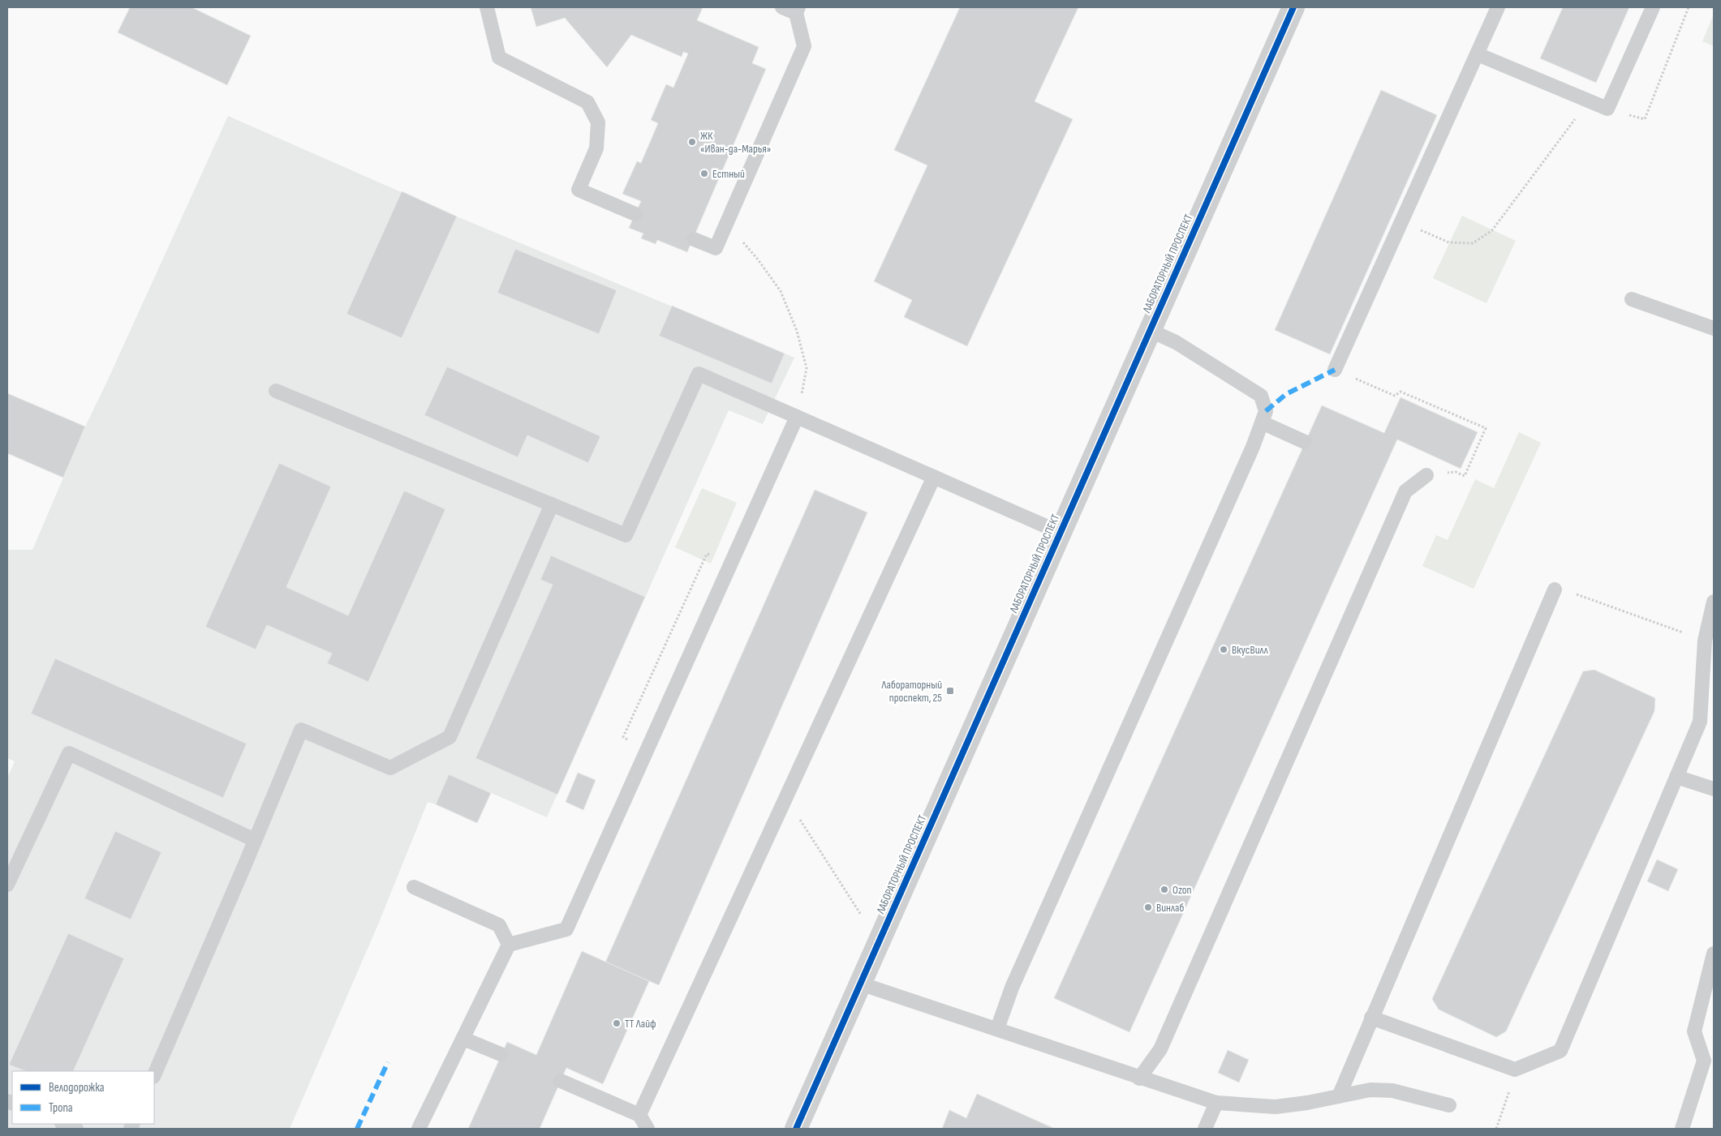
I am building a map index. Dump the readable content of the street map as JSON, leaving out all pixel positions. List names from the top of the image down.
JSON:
{
  "streets": {
    "street": ["ЛАБОРАТОРНЫЙ ПРОСПЕКТ"]
  },
  "places": {
    "other": [
      "ЖК «Иван-да-Марья»",
      "Естный",
      "ВкусВилл",
      "Ozon",
      "Винлаб",
      "ТТ Лайф"
    ],
    "transit": ["Лабораторный проспект, 25"]
  },
  "legend": ["Велодорожка", "Тропа"]
}
